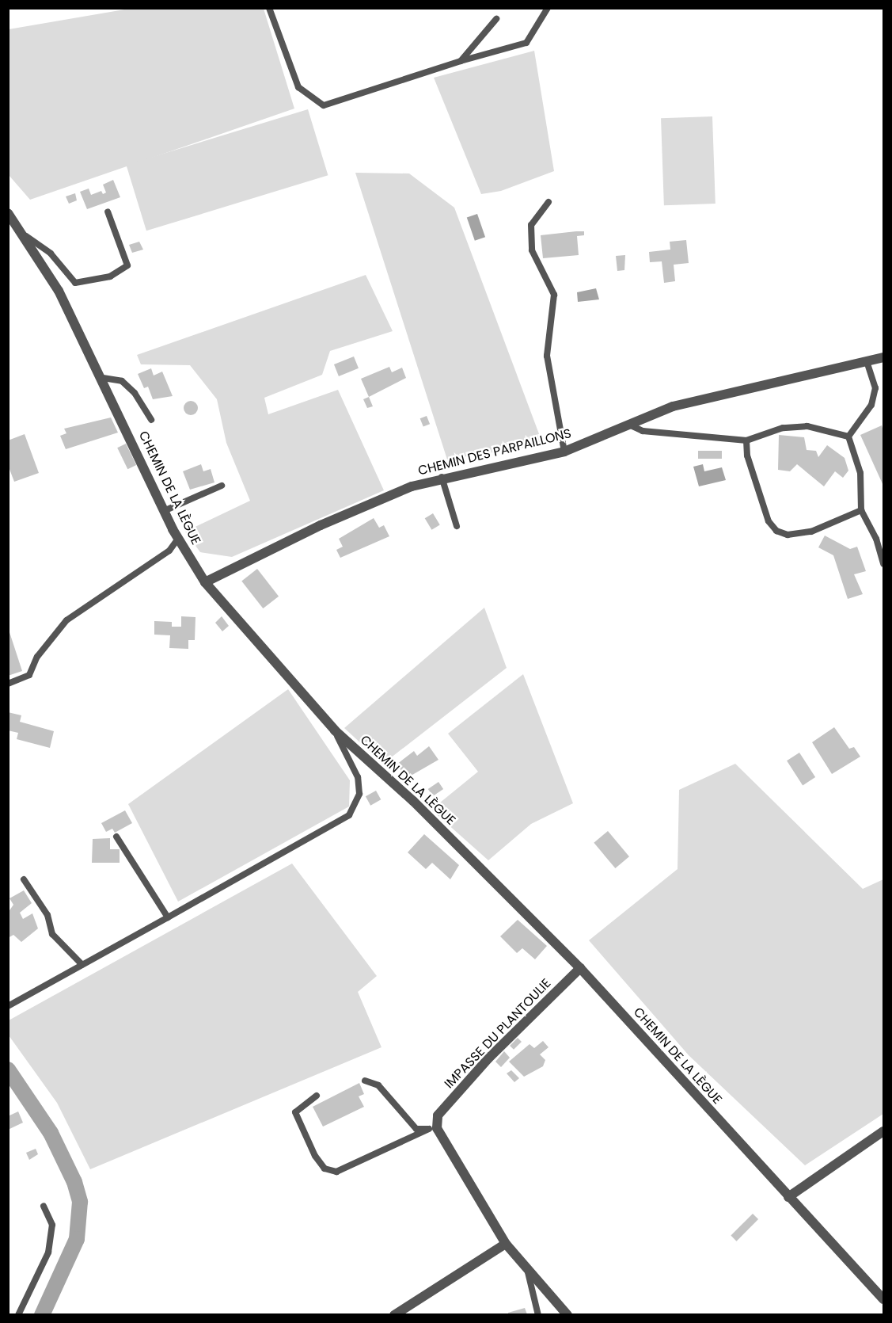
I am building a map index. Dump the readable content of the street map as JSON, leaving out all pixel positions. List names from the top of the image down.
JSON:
{
  "streets": {
    "street": ["CHEMIN DES PARPAILLONS", "CHEMIN DE LA LÈGUE", "IMPASSE DU PLANTOULIE"]
  },
  "crossings": [
    ["CHEMIN DES PARPAILLONS", "CHEMIN DE LA LÈGUE"],
    ["CHEMIN DE LA LÈGUE", "IMPASSE DU PLANTOULIE"]
  ]
}
